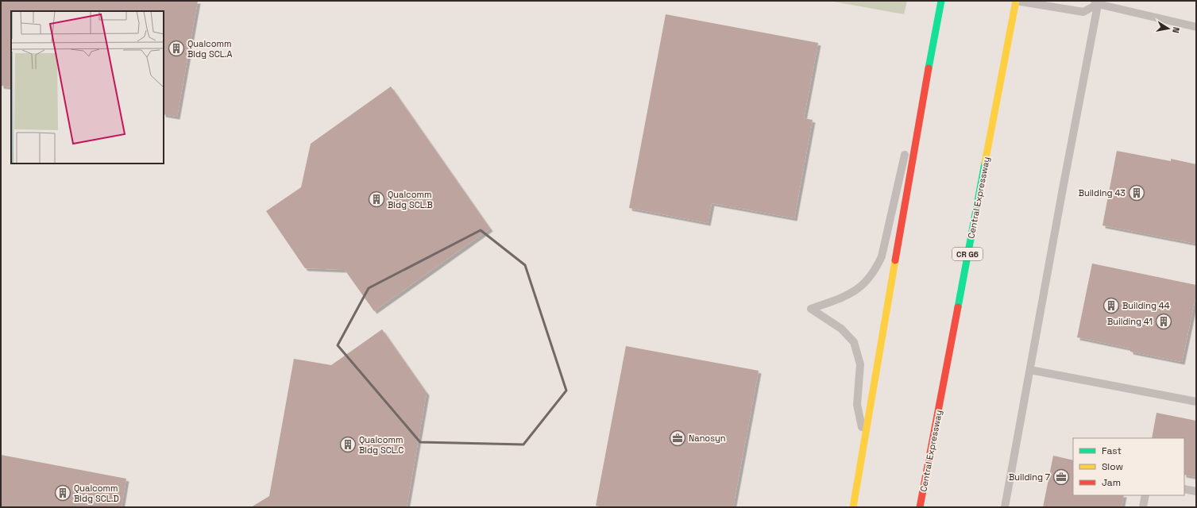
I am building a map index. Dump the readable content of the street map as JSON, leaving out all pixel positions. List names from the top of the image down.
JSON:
{
  "streets": {
    "highway": ["Central Expressway", "CR G6"]
  },
  "places": {
    "building": [
      "Qualcomm Bldg SCL.A",
      "Building 43",
      "Qualcomm Bldg SCL.B",
      "Building 44",
      "Building 41",
      "Qualcomm Bldg SCL.C",
      "Qualcomm Bldg SCL.D"
    ],
    "office": ["Nanosyn", "Building 7"]
  },
  "legend": ["Fast", "Slow", "Jam"],
  "north": "right"
}
